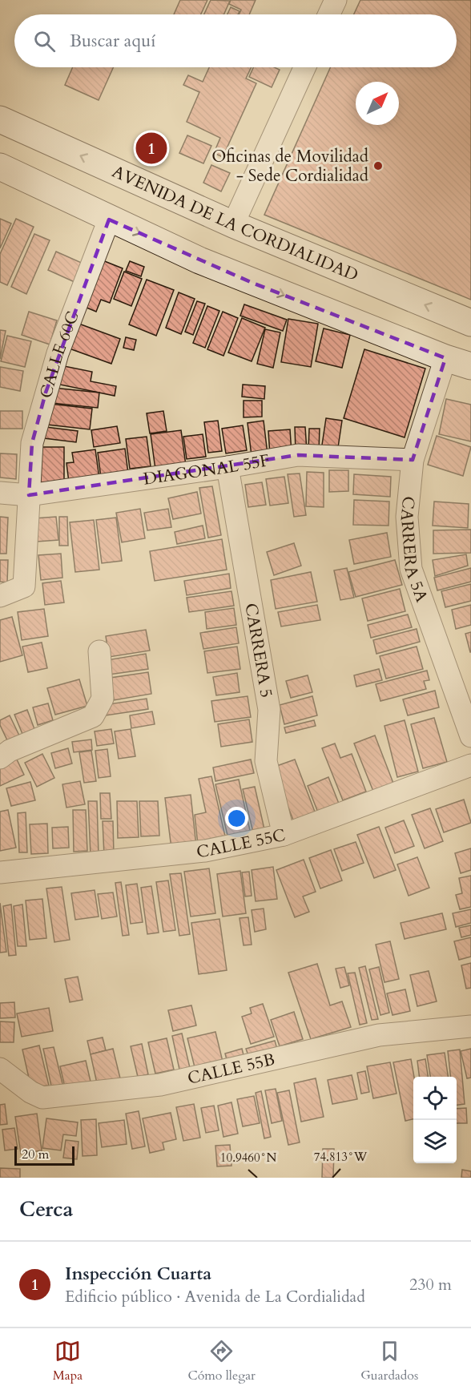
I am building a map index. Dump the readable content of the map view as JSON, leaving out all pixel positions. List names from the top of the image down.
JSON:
{
  "streets": {
    "main road": ["AVENIDA DE LA CORDIALIDAD"],
    "street": [
      "CALLE 60C",
      "DIAGONAL 55F",
      "CARRERA 5A",
      "CARRERA 5",
      "CALLE 55C",
      "CALLE 55B"
    ]
  },
  "crossings": [
    ["CALLE 60C", "DIAGONAL 55F"],
    ["DIAGONAL 55F", "CARRERA 5A"],
    ["DIAGONAL 55F", "CARRERA 5"],
    ["CARRERA 5", "CALLE 55C"]
  ],
  "places": ["Oficinas de Movilidad - Sede Cordialidad"],
  "scale_bar": "20 m",
  "north": "top right",
  "page": {
    "search": "Buscar aquí",
    "pins": "1",
    "scale": "20 m",
    "heading": "Cerca",
    "list": [
      {
        "mark": "1",
        "name": "Inspección Cuarta",
        "note": "Edificio público · Avenida de La Cordialidad",
        "value": "230 m"
      }
    ],
    "nav": ["Mapa", "Cómo llegar", "Guardados"]
  },
  "coordinates": ["74.813°W", "10.9460°N"]
}
